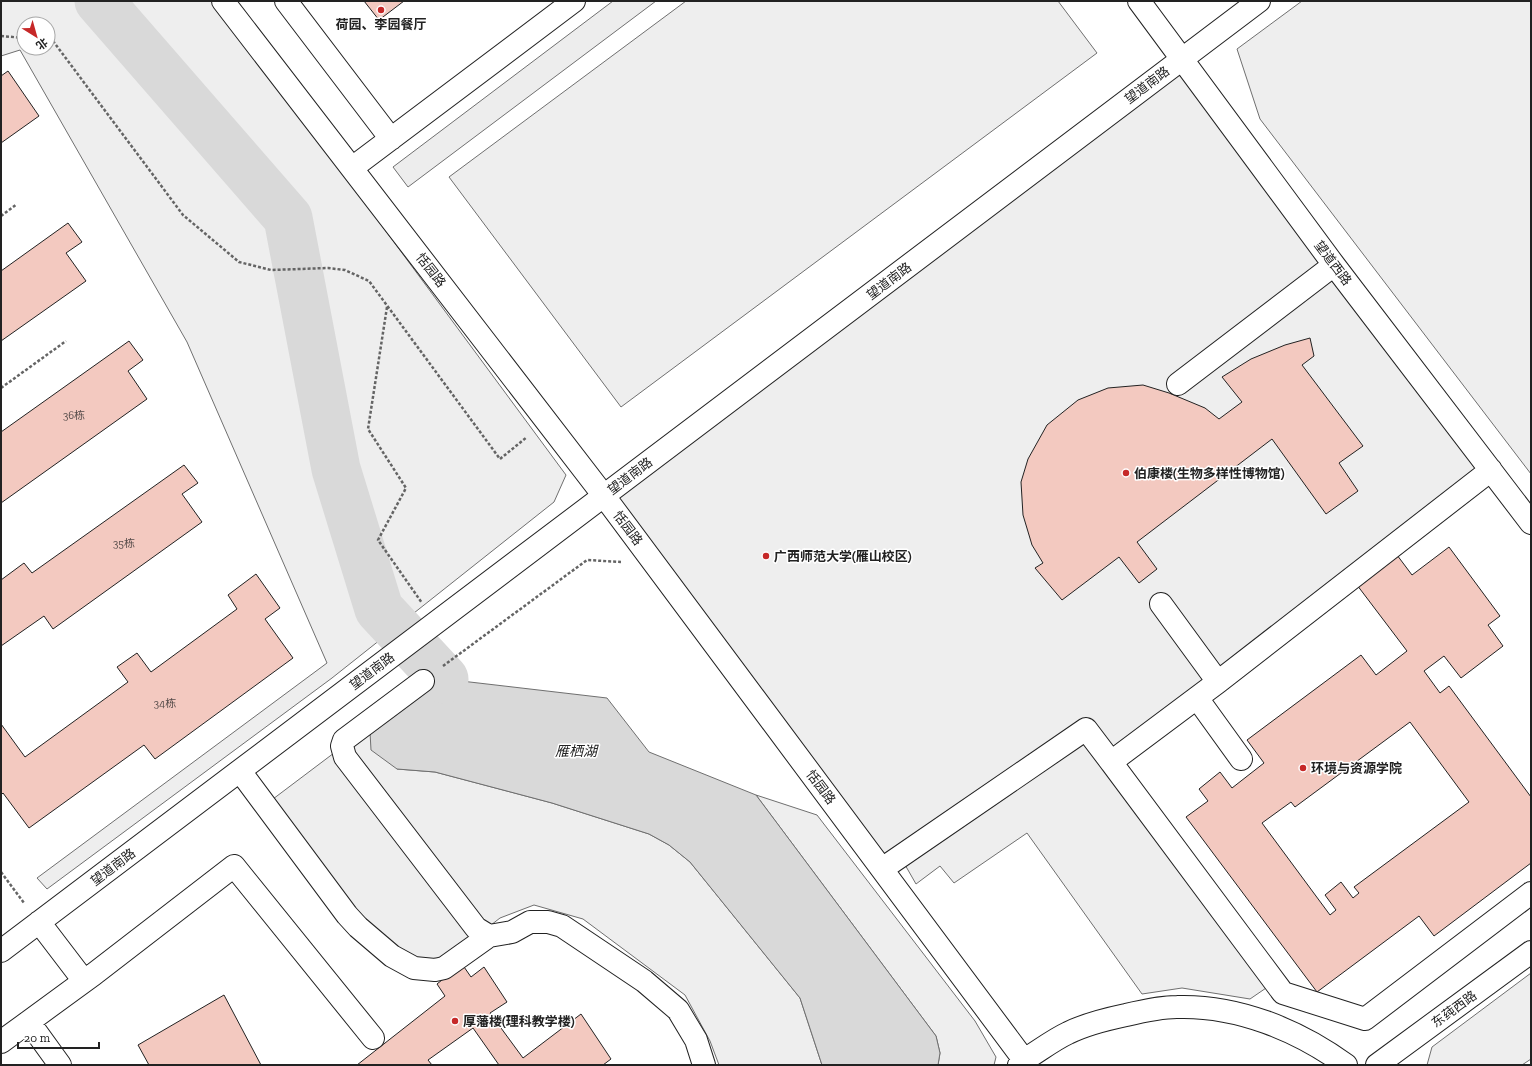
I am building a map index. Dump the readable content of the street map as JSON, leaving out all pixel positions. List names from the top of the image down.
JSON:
{
  "streets": {
    "street": [
      "望道南路",
      "望道西路",
      "恬园路",
      "东莼西路"
    ]
  },
  "crossings": [
    ["望道南路", "望道西路"],
    ["望道南路", "恬园路"]
  ],
  "water": ["雁栖湖"],
  "places": [
    "荷园、李园餐厅",
    "伯康楼(生物多样性博物馆)",
    "广西师范大学(雁山校区)",
    "环境与资源学院",
    "厚藩楼(理科教学楼)"
  ],
  "house_numbers": ["36栋", "35栋", "34栋"],
  "scale_bar": "20 m",
  "north": "bottom right"
}
